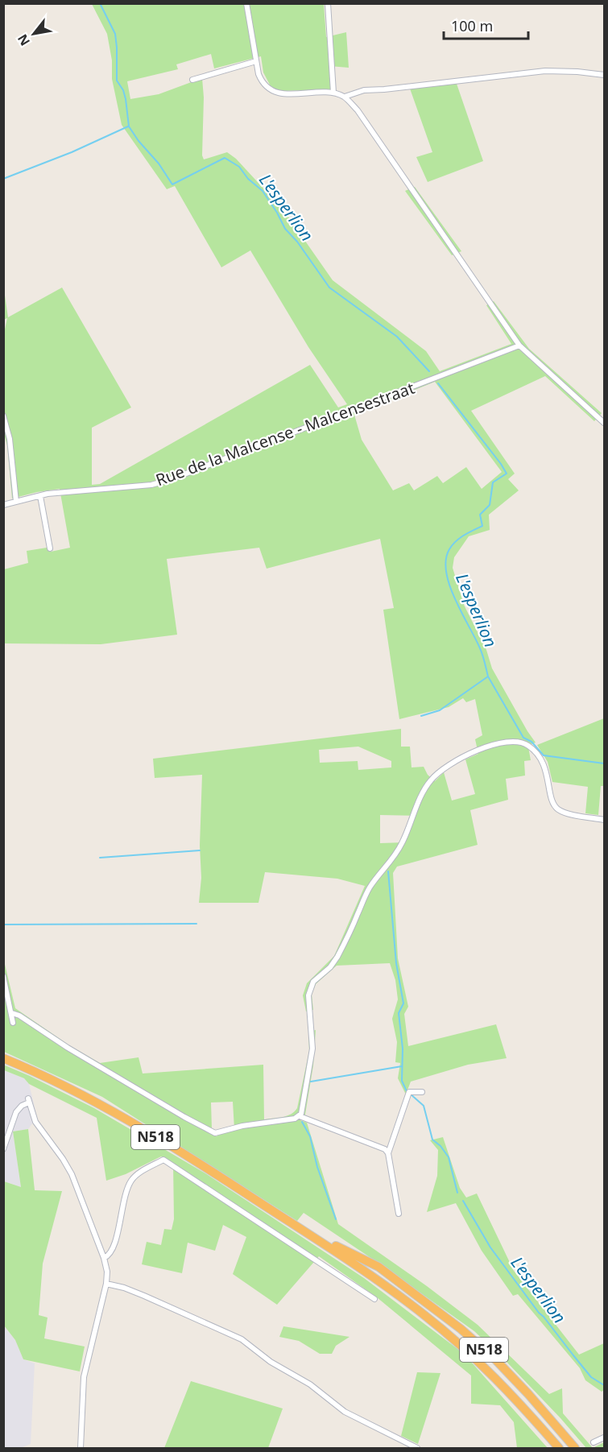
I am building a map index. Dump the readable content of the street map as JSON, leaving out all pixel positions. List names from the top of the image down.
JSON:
{
  "streets": {
    "highway": ["N518"],
    "street": ["Rue de la Malcense - Malcensestraat"]
  },
  "water": ["L'esperlion"],
  "scale_bar": "100 m",
  "north": "bottom left"
}
